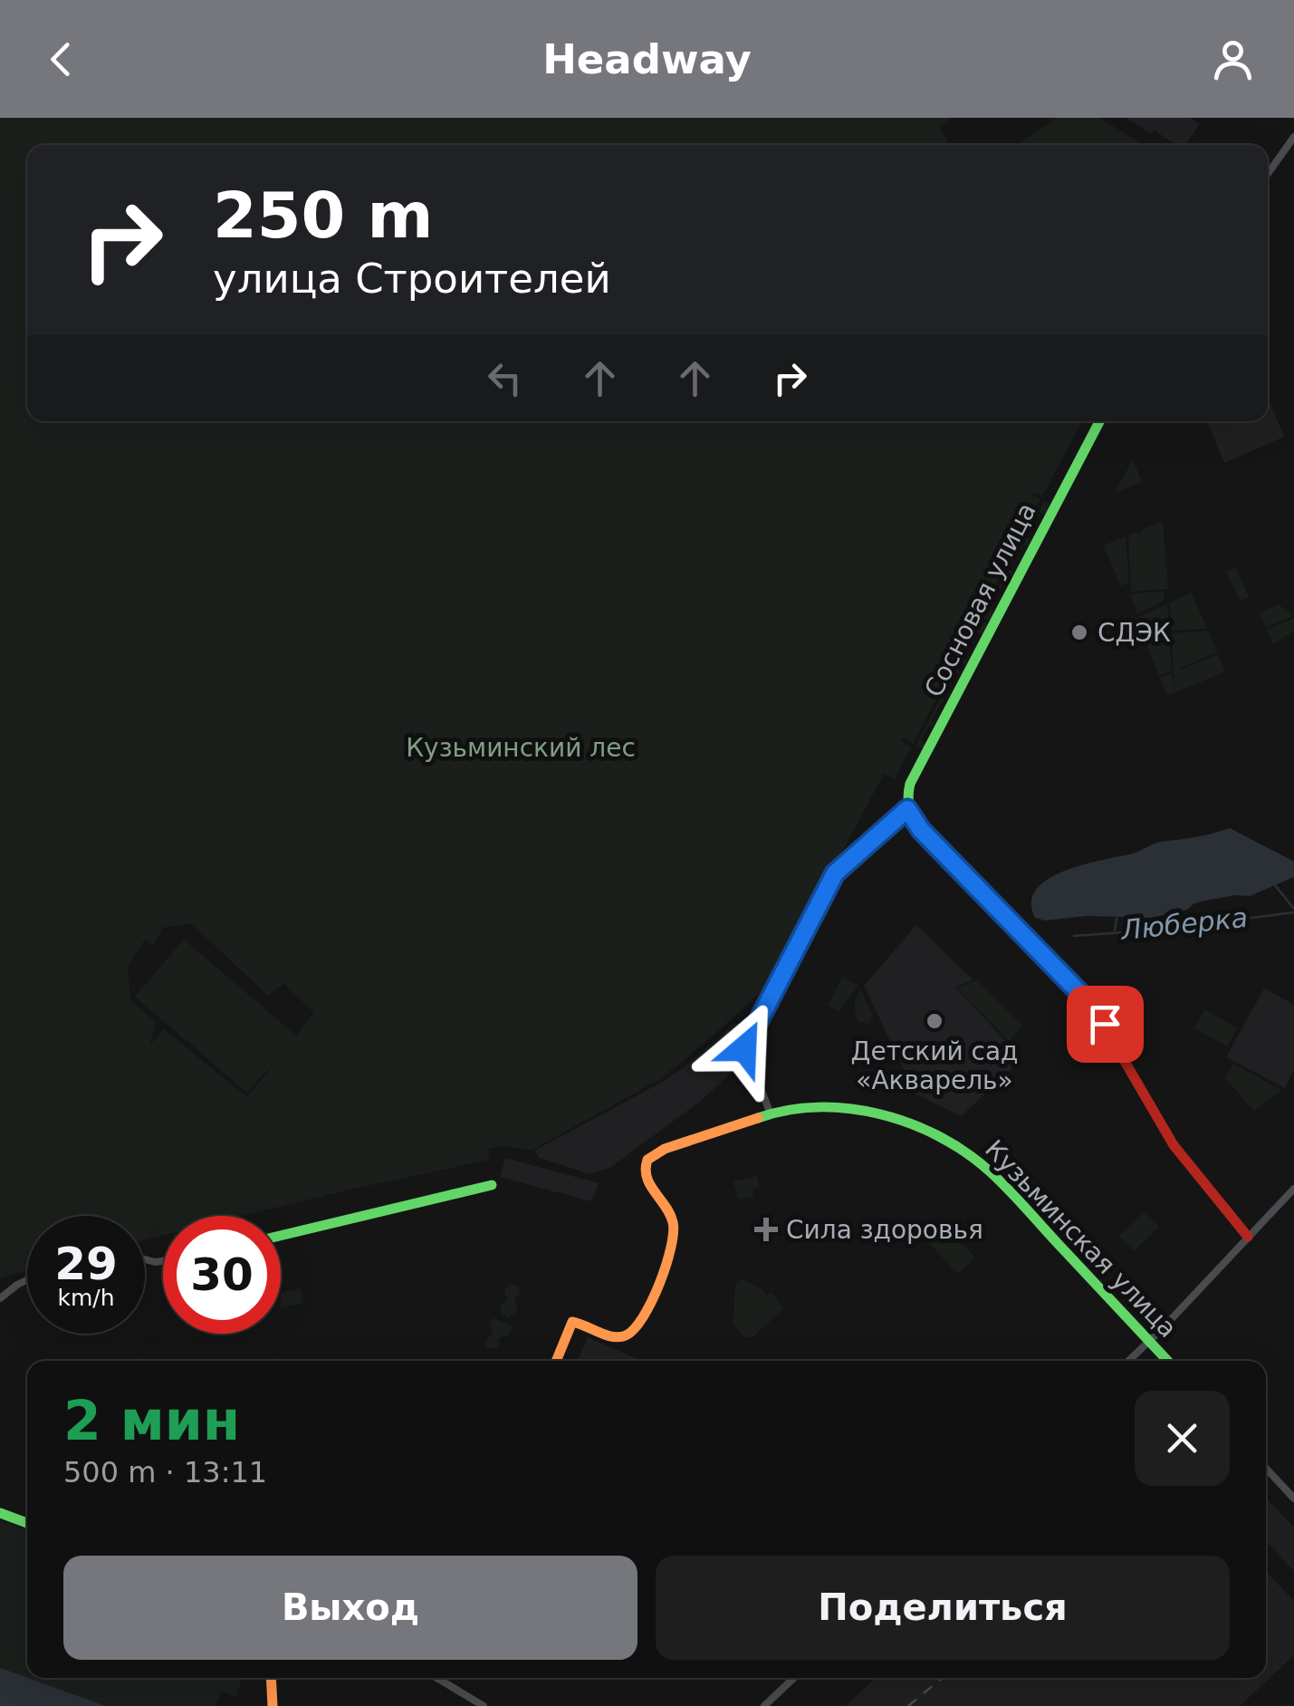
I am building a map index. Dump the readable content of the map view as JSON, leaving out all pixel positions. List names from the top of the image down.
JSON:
{
  "streets": {
    "street": ["Сосновая улица", "Кузьминская улица"]
  },
  "water": ["Люберка"],
  "parks": ["Кузьминский лес"],
  "places": {
    "other": ["СДЭК", "Детский сад «Акварель»"],
    "health": ["Сила здоровья"]
  },
  "page": {
    "header": "Headway",
    "turn": ["250 m", "улица Строителей"],
    "speed": "29 km/h",
    "limit": "30",
    "heading": ["2 мин", "500 m · 13:11"],
    "buttons": ["Выход", "Поделиться"]
  }
}
